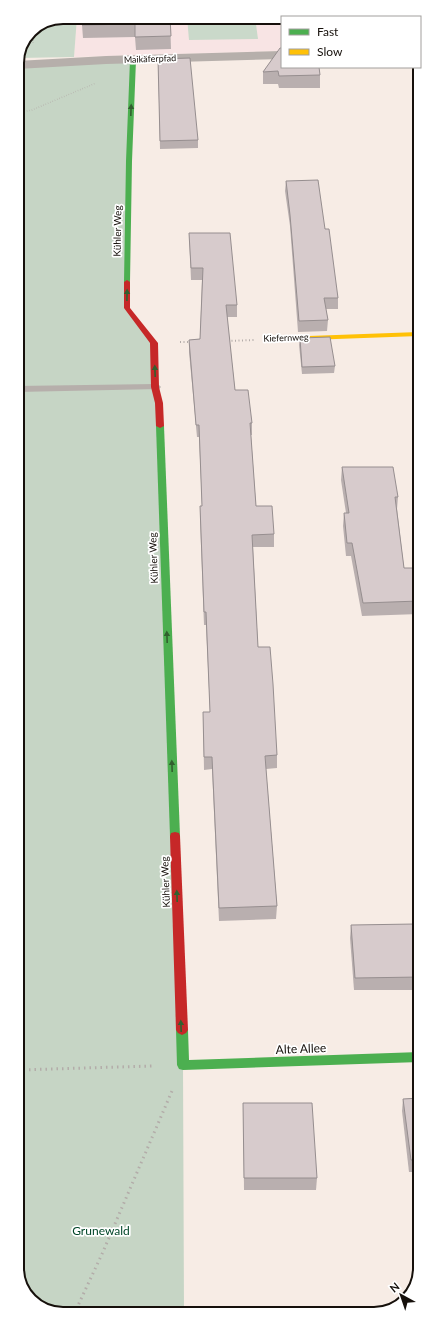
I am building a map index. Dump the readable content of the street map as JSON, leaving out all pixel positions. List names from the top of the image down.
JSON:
{
  "streets": {
    "street": [
      "Maikäferpfad",
      "Kühler Weg",
      "Kiefernweg",
      "Alte Allee"
    ]
  },
  "crossings": [
    ["Maikäferpfad", "Kühler Weg"],
    ["Kühler Weg", "Alte Allee"]
  ],
  "one_way": ["Kühler Weg"],
  "parks": ["Grunewald"],
  "legend": ["Fast", "Slow"],
  "north": "top left"
}
